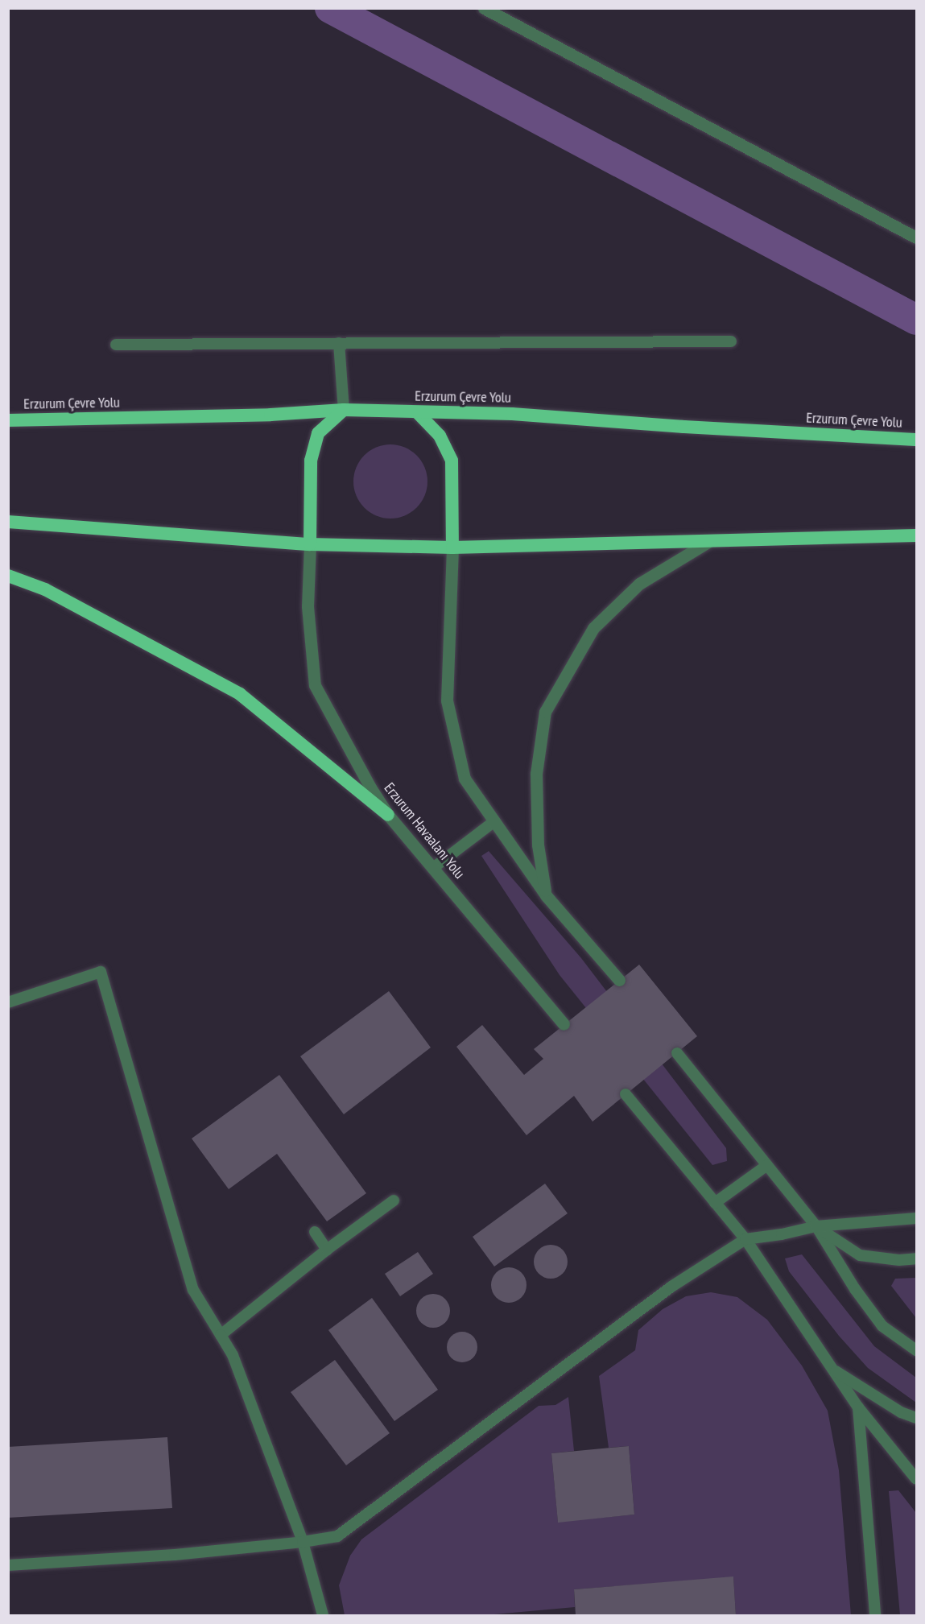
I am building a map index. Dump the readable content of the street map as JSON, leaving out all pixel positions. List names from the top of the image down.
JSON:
{
  "streets": {
    "highway": ["Erzurum Çevre Yolu"],
    "street": ["Erzurum Havaalanı Yolu"]
  },
  "crossings": [
    ["Erzurum Çevre Yolu", "Erzurum Havaalanı Yolu"]
  ]
}
